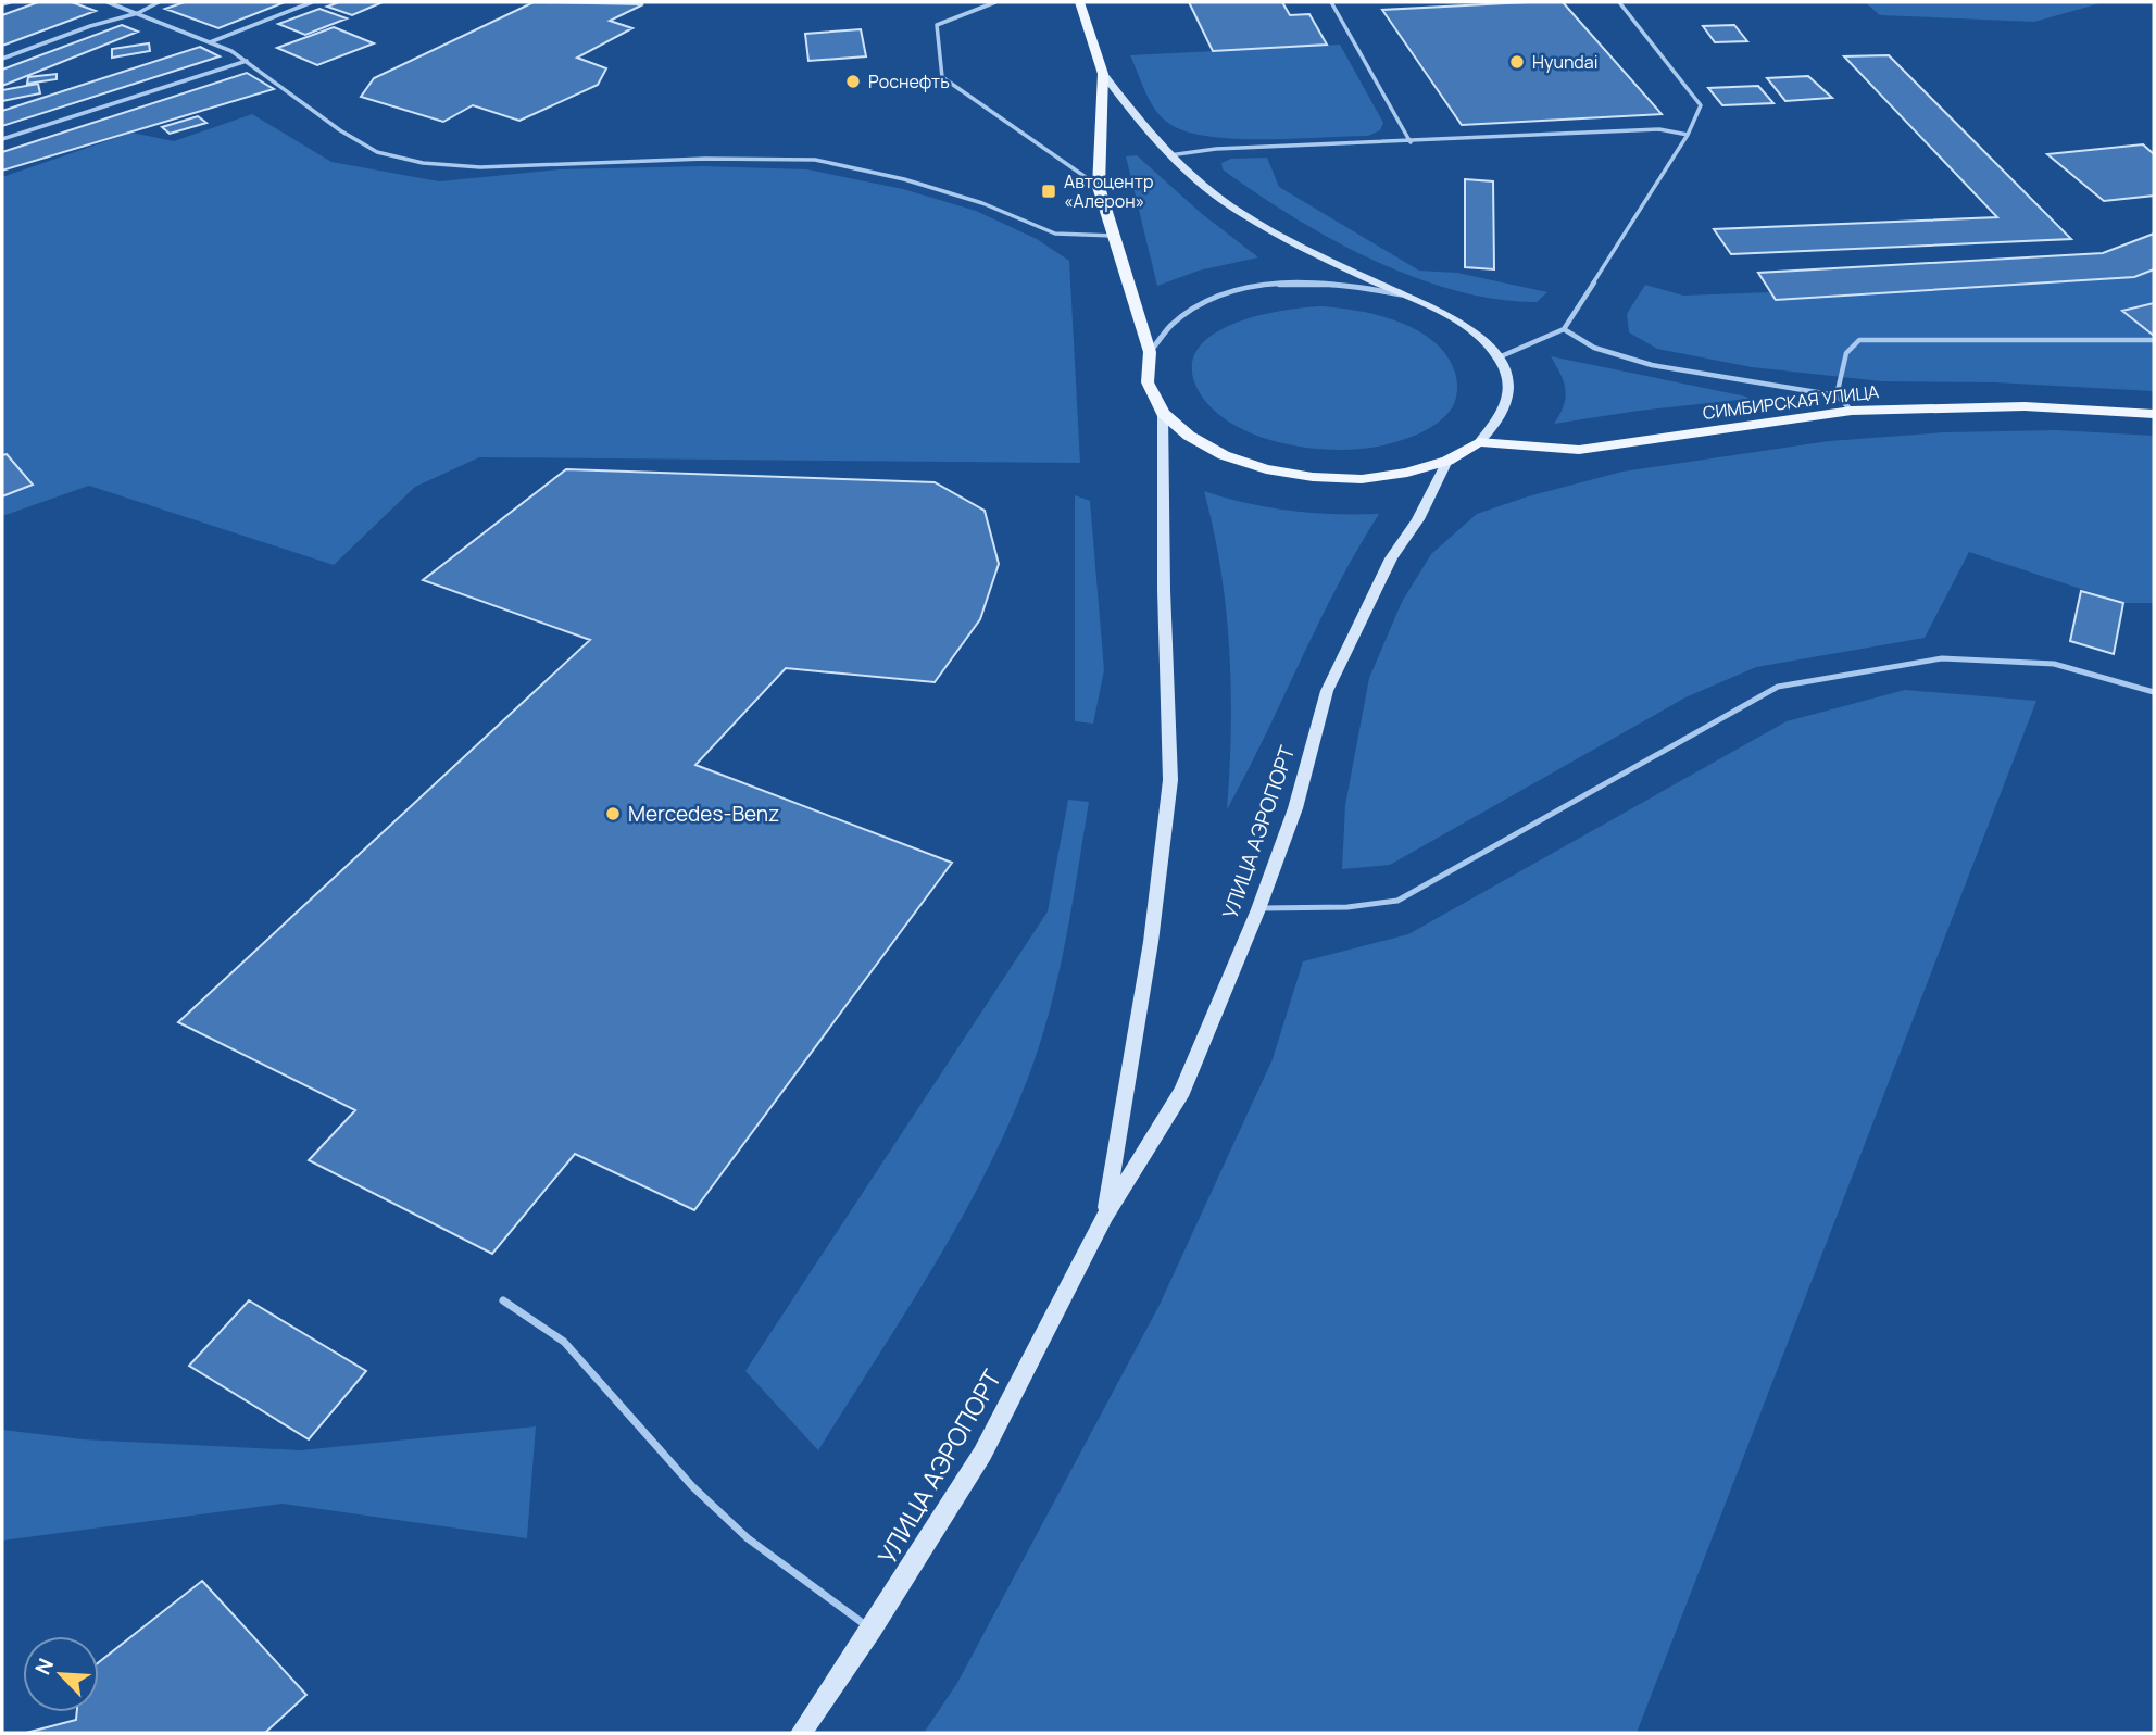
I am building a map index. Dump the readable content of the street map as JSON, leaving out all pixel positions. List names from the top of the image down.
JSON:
{
  "streets": {
    "main road": ["СИМБИРСКАЯ УЛИЦА", "УЛИЦА АЭРОПОРТ"]
  },
  "crossings": [
    ["СИМБИРСКАЯ УЛИЦА", "УЛИЦА АЭРОПОРТ"]
  ],
  "places": {
    "other": ["Hyundai", "Роснефть", "Mercedes-Benz"],
    "transit": ["Автоцентр «Алерон»"]
  },
  "north": "top left"
}
